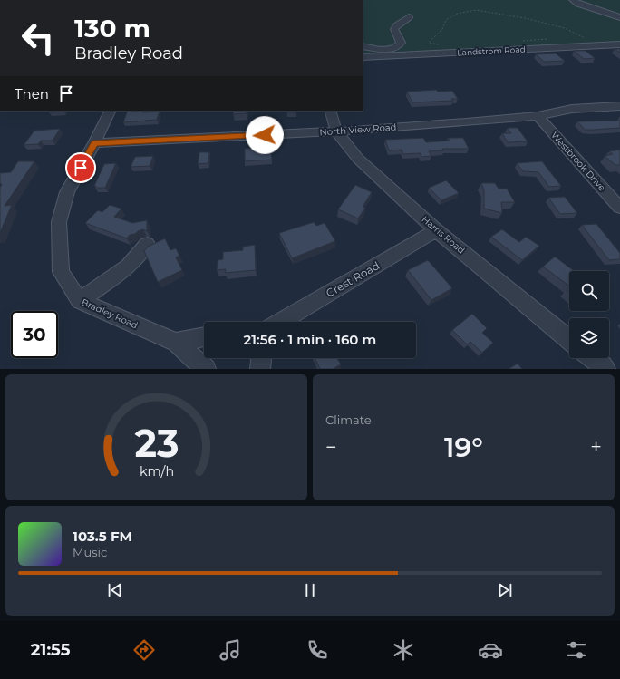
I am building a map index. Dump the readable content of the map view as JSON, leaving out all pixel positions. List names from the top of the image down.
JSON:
{
  "streets": {
    "street": [
      "Landstrom Road",
      "North View Road",
      "Westbrook Drive",
      "Harris Road",
      "Crest Road",
      "Bradley Road"
    ]
  },
  "crossings": [
    ["North View Road", "Westbrook Drive"],
    ["North View Road", "Harris Road"],
    ["North View Road", "Bradley Road"],
    ["Harris Road", "Crest Road"]
  ],
  "page": {
    "turn": ["130 m", "Bradley Road"],
    "then": "Then",
    "limit": "30",
    "trip": "21:56 · 1 min · 160 m",
    "tile": "Climate",
    "heat": ["−", "19°", "+"],
    "song": ["103.5 FM", "Music"],
    "tabs": "21:55",
    "gauge": ["23", "km/h"]
  }
}
